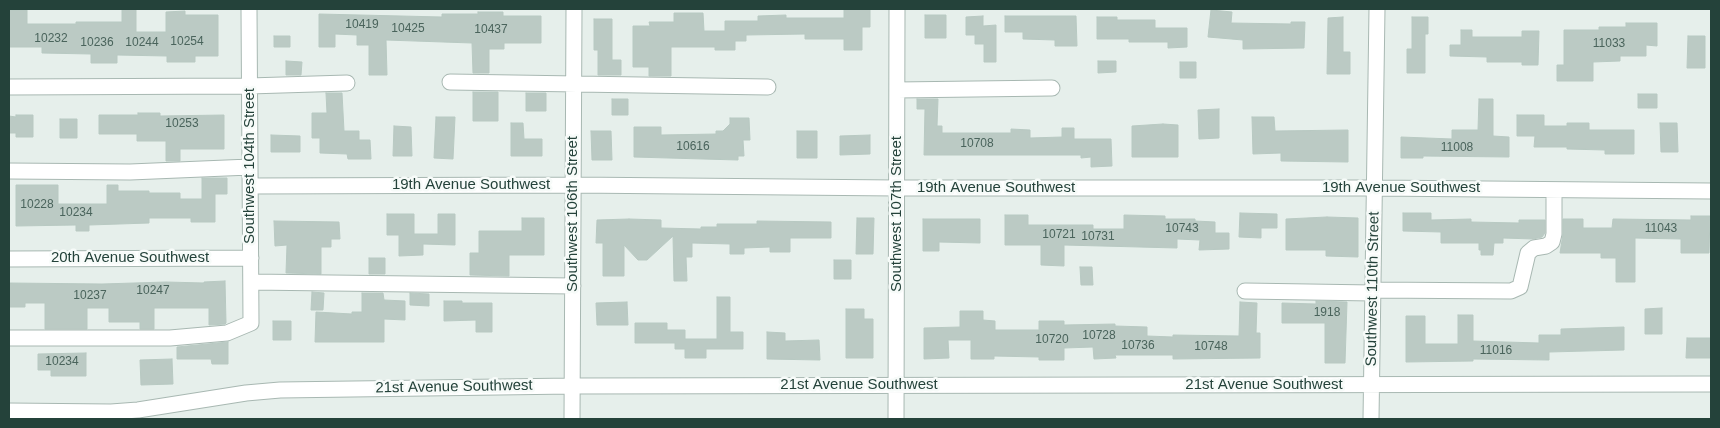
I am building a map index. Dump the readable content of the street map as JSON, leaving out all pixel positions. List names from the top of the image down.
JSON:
{
  "streets": {
    "street": [
      "Southwest 104th Street",
      "19th Avenue Southwest",
      "Southwest 106th Street",
      "Southwest 107th Street",
      "20th Avenue Southwest",
      "Southwest 110th Street",
      "21st Avenue Southwest"
    ]
  },
  "crossings": [
    ["Southwest 104th Street", "19th Avenue Southwest"],
    ["Southwest 104th Street", "20th Avenue Southwest"],
    ["19th Avenue Southwest", "Southwest 106th Street"],
    ["19th Avenue Southwest", "Southwest 107th Street"],
    ["19th Avenue Southwest", "Southwest 110th Street"],
    ["Southwest 106th Street", "21st Avenue Southwest"],
    ["Southwest 107th Street", "21st Avenue Southwest"],
    ["Southwest 110th Street", "21st Avenue Southwest"]
  ],
  "house_numbers": [
    "10419",
    "10425",
    "10437",
    "10232",
    "10254",
    "10236",
    "10244",
    "11033",
    "10253",
    "10708",
    "10616",
    "11008",
    "10228",
    "10234",
    "10743",
    "11043",
    "10721",
    "10731",
    "10247",
    "10237",
    "1918",
    "10728",
    "10720",
    "10736",
    "10748",
    "11016",
    "10234"
  ]
}
